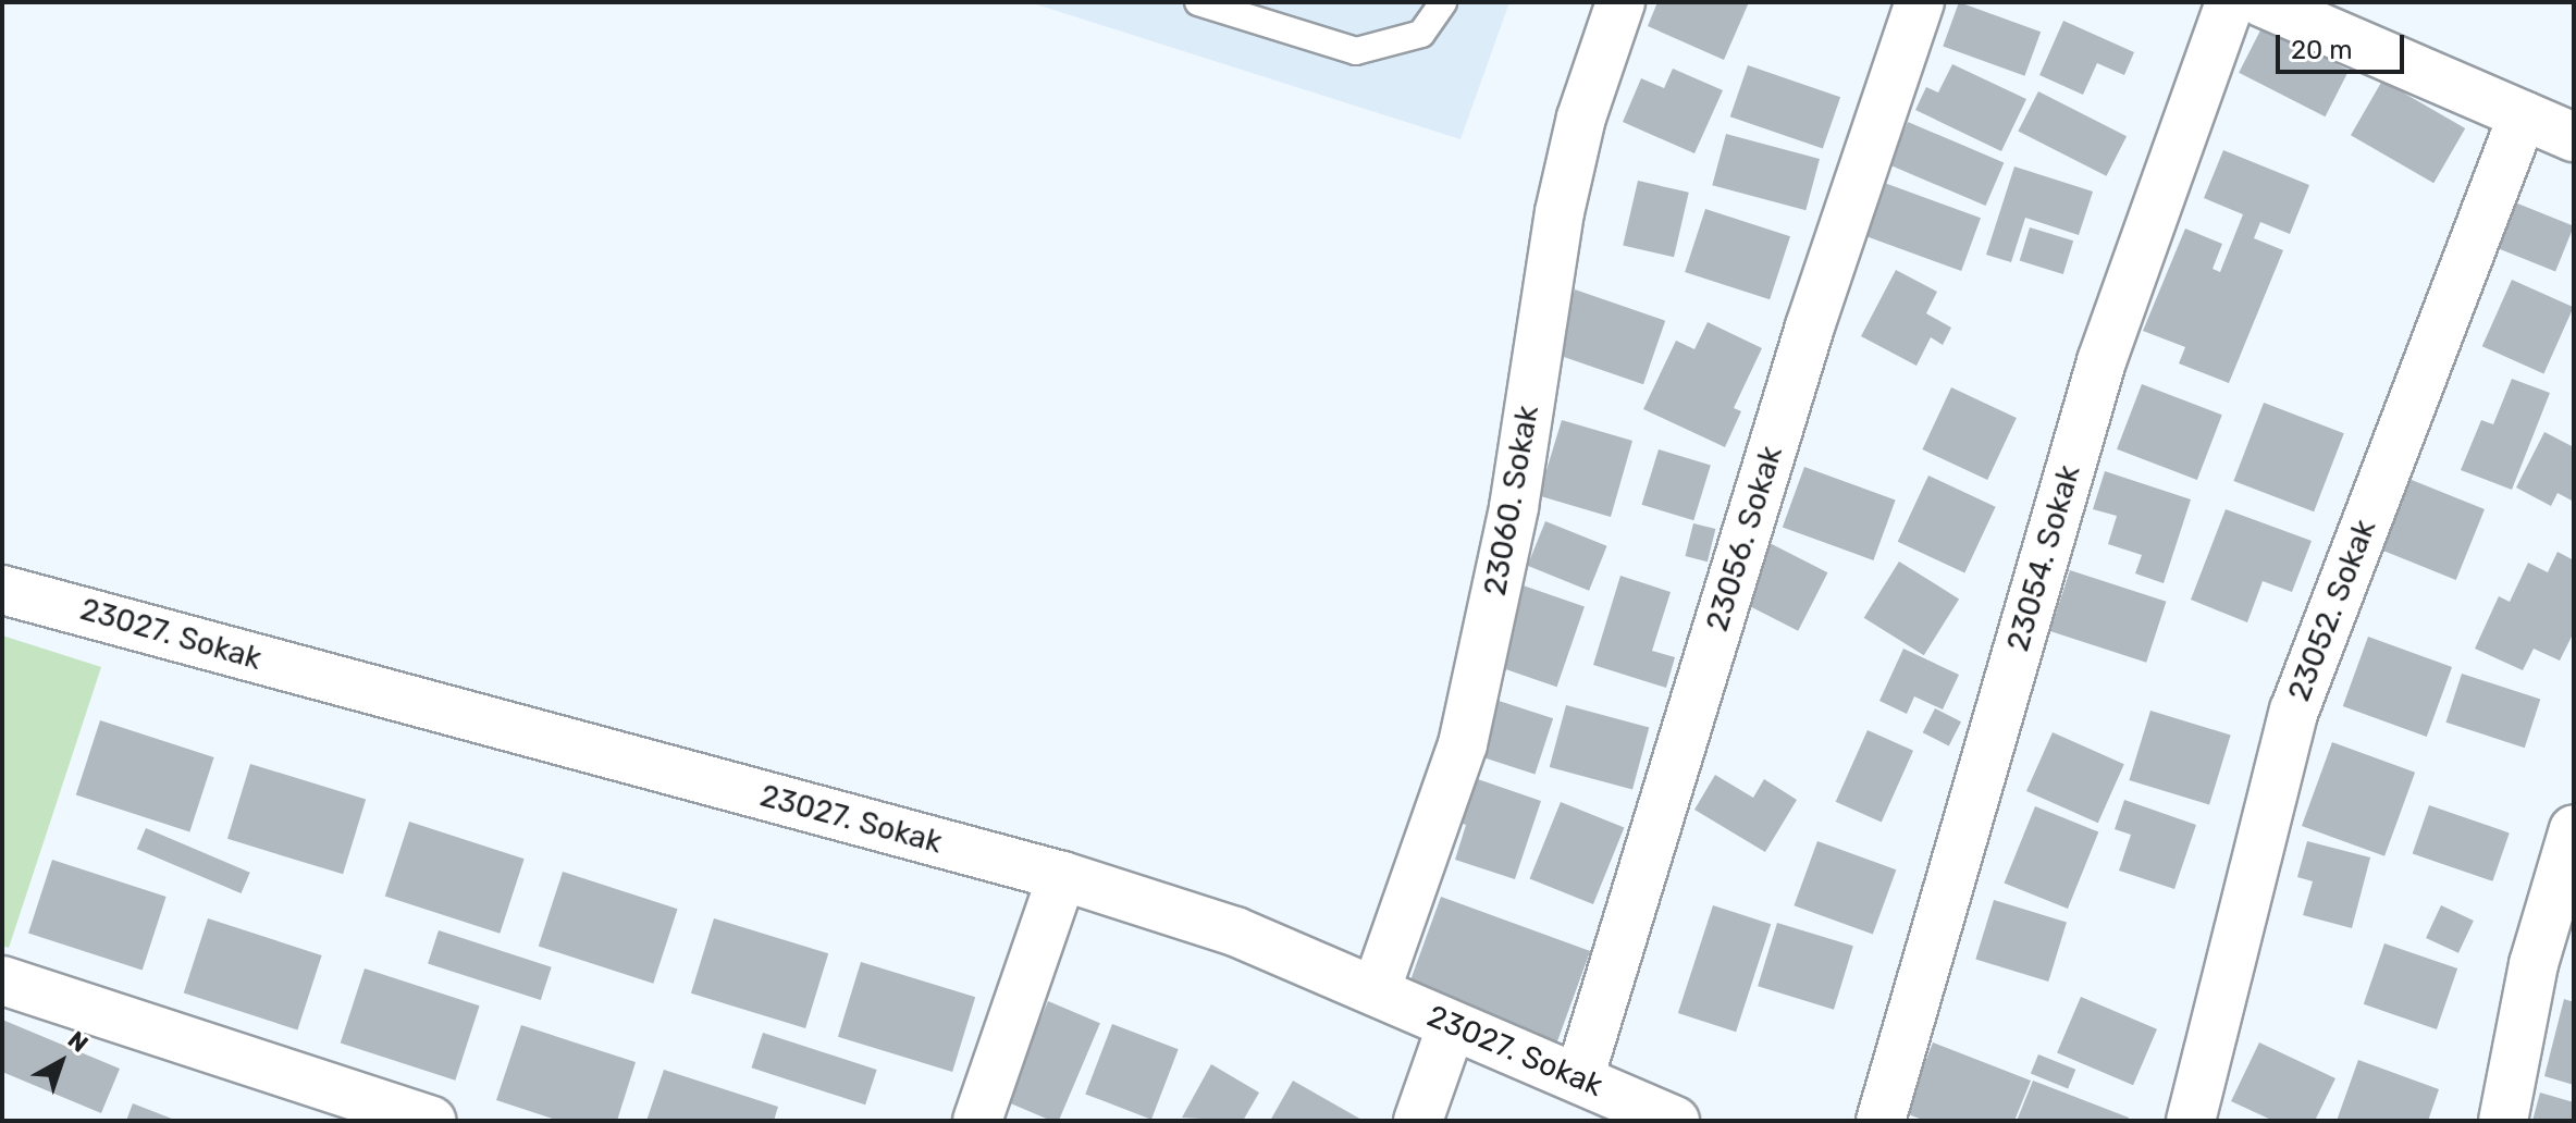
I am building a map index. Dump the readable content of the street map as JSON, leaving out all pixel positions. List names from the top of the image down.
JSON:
{
  "streets": {
    "street": [
      "23060. Sokak",
      "23056. Sokak",
      "23054. Sokak",
      "23052. Sokak",
      "23027. Sokak"
    ]
  },
  "crossings": [
    ["23060. Sokak", "23027. Sokak"],
    ["23056. Sokak", "23027. Sokak"]
  ],
  "scale_bar": "20 m",
  "north": "top right"
}
